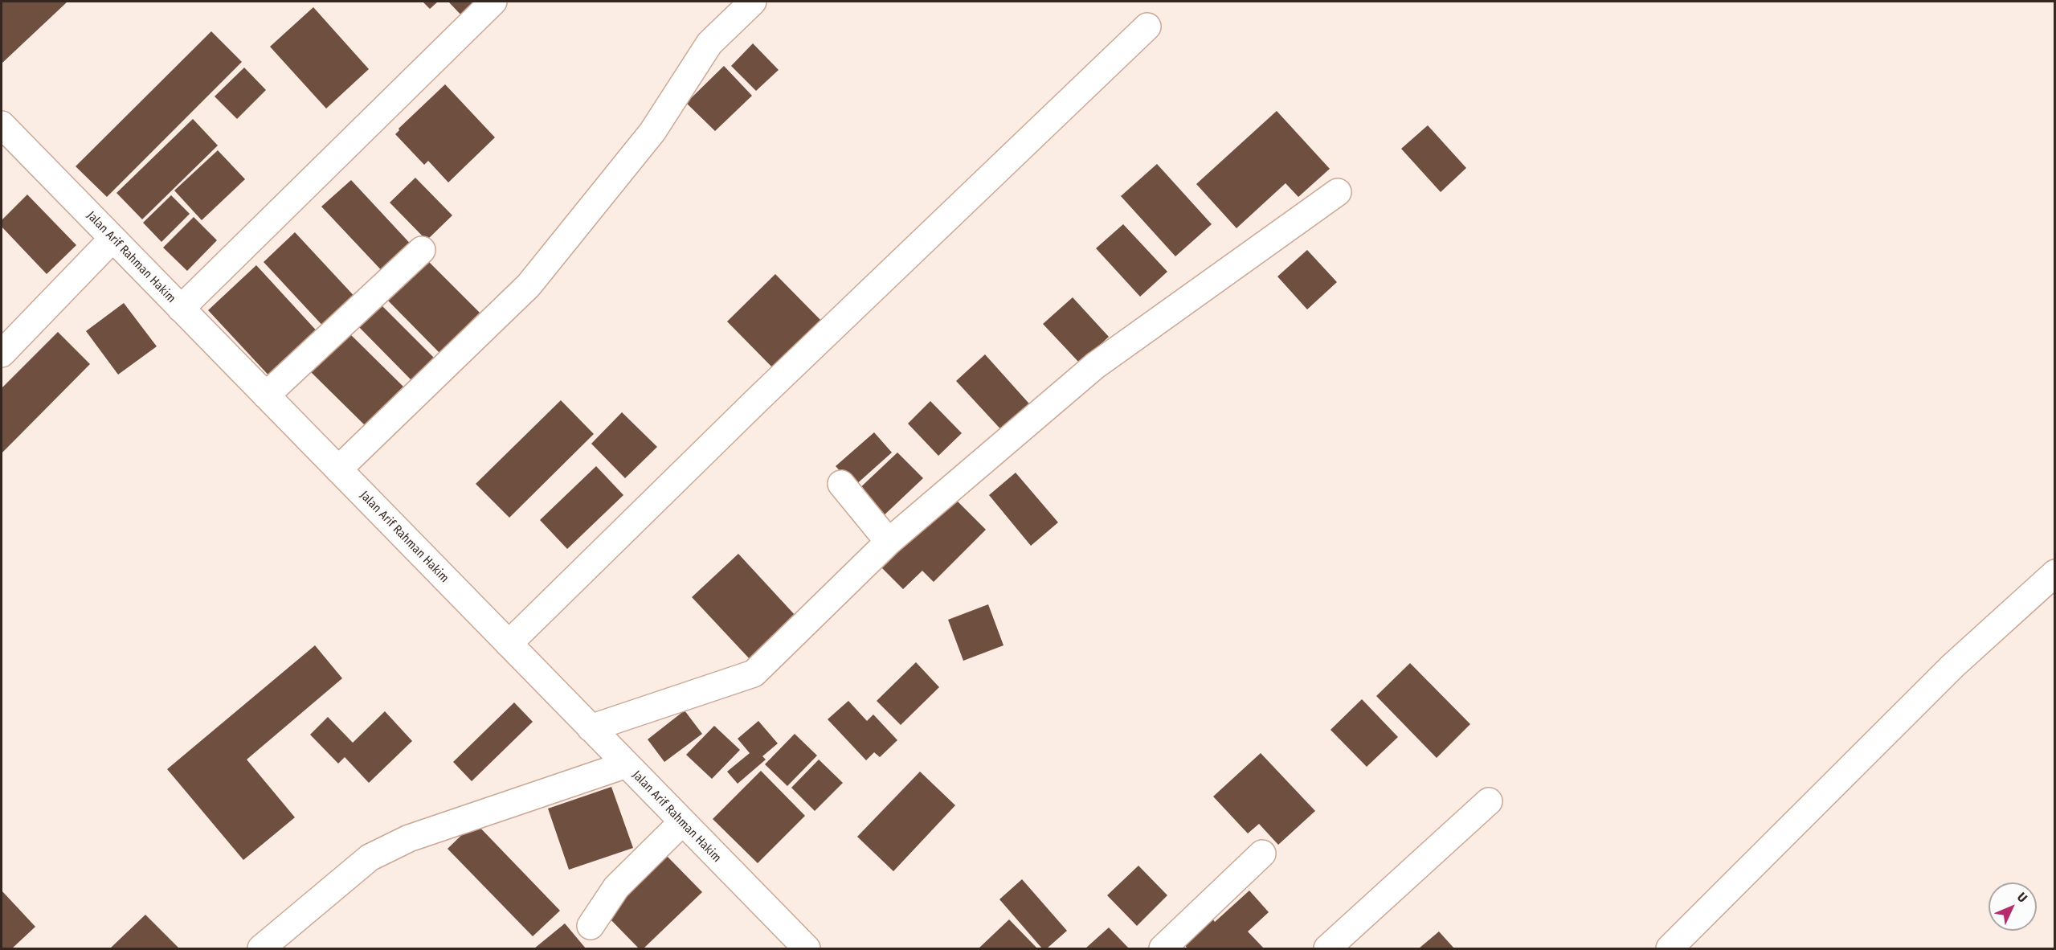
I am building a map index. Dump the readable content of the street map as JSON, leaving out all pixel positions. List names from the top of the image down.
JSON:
{
  "streets": {
    "street": ["Jalan Arif Rahman Hakim"]
  },
  "north": "top right"
}
